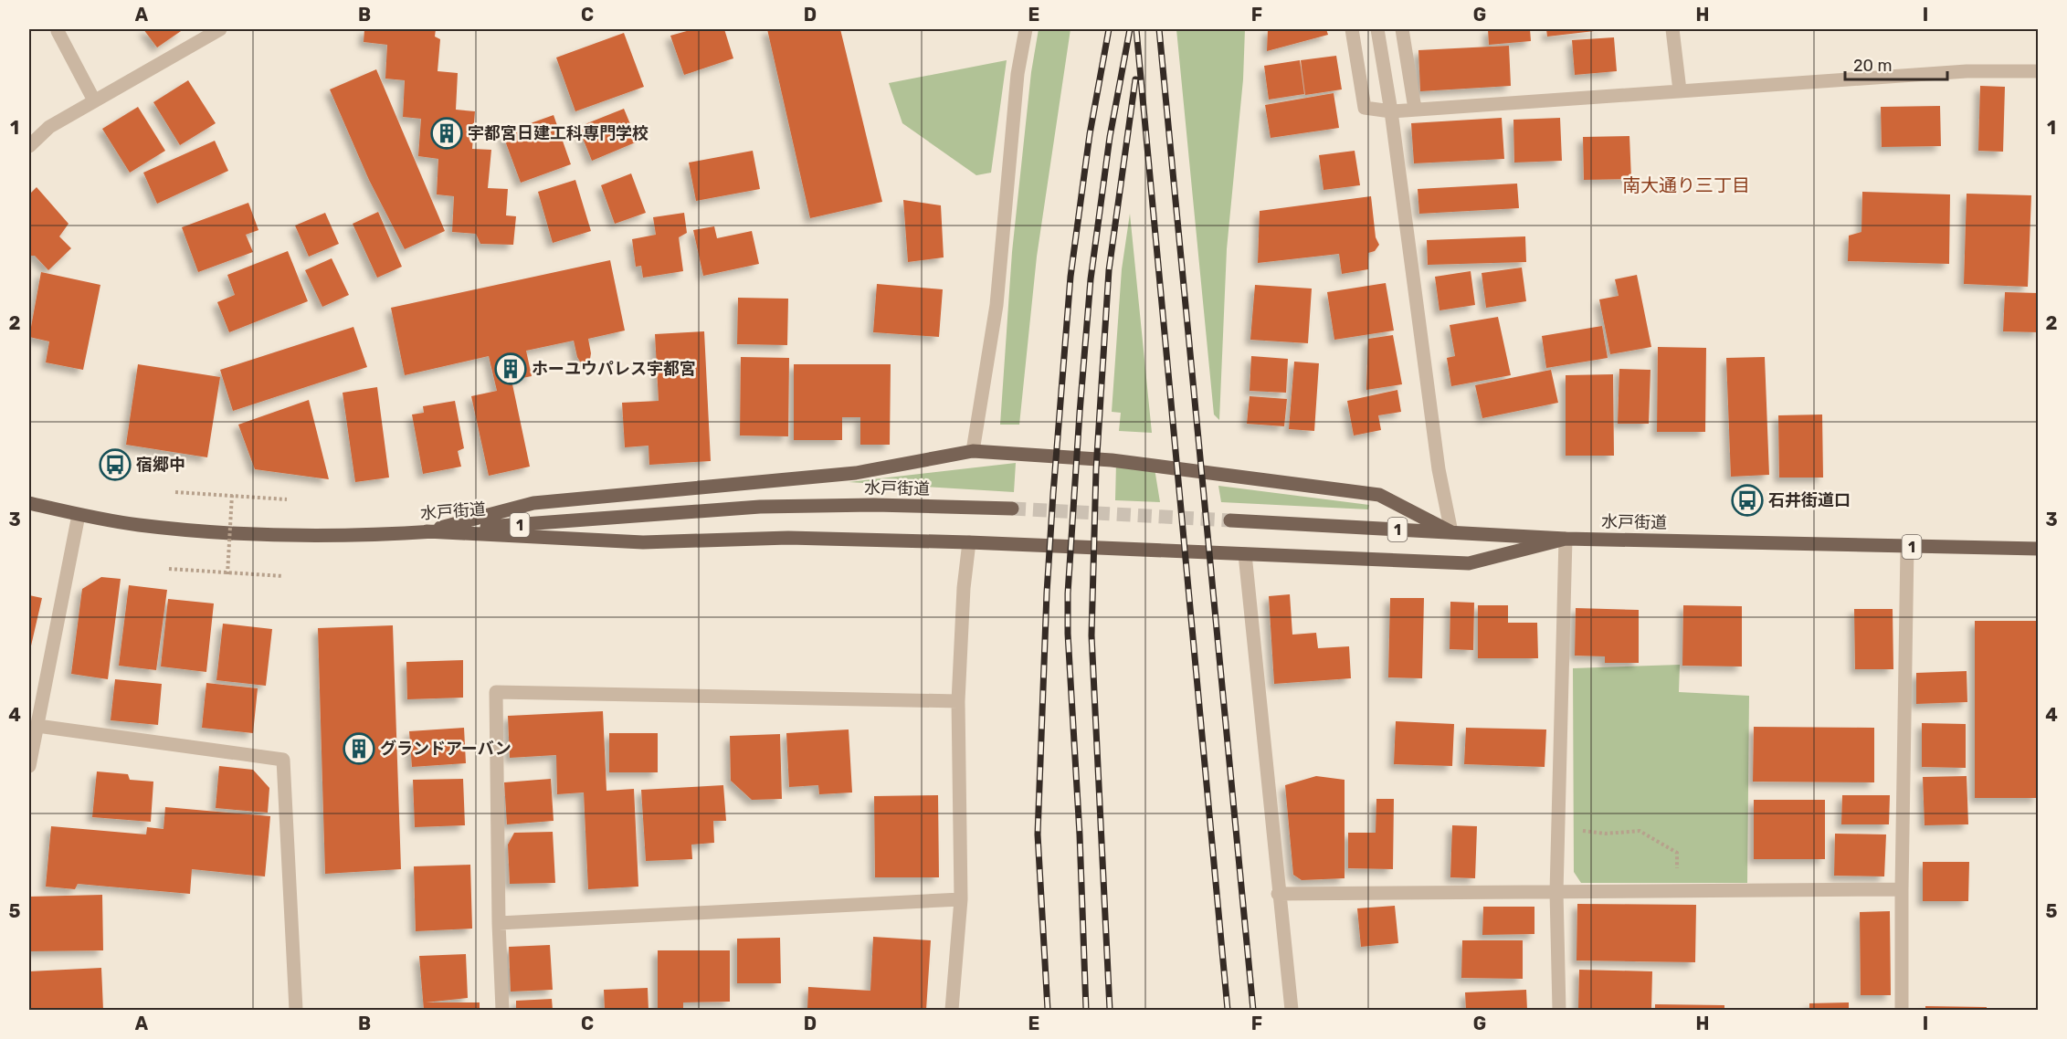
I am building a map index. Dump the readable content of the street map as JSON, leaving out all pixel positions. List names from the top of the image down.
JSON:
{
  "streets": {
    "main road": ["水戸街道", "1"]
  },
  "districts": ["南大通り三丁目"],
  "places": {
    "building": ["宇都宮日建工科専門学校", "ホーユウパレス宇都宮", "グランドアーバン"],
    "bus stop": ["宿郷中", "石井街道口"]
  },
  "scale_bar": "20 m",
  "grid": {
    "columns": [
      "A",
      "B",
      "C",
      "D",
      "E",
      "F",
      "G",
      "H",
      "I"
    ],
    "rows": [
      "1",
      "2",
      "3",
      "4",
      "5"
    ]
  }
}
